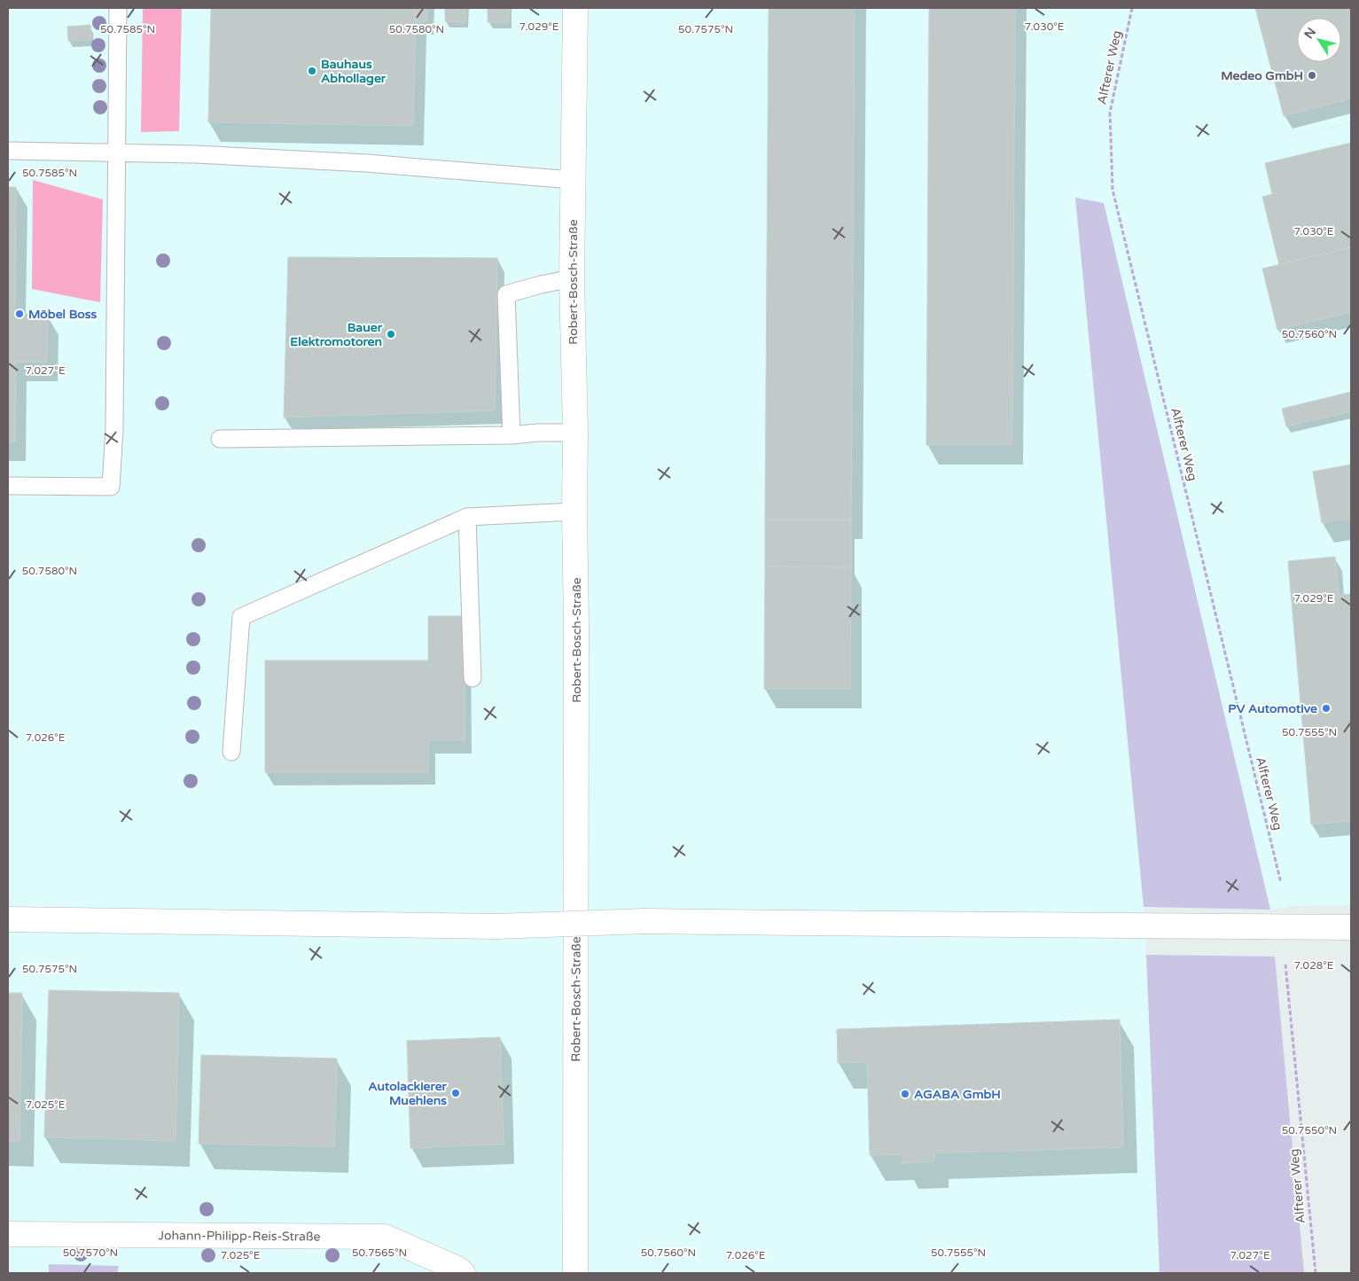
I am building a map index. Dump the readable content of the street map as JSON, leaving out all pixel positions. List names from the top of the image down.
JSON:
{
  "streets": {
    "street": ["Robert-Bosch-Straße", "Johann-Philipp-Reis-Straße"],
    "path": ["Alfterer Weg"]
  },
  "places": [
    "Bauhaus Abhollager",
    "Medeo GmbH",
    "Möbel Boss",
    "Bauer Elektromotoren",
    "PV Automotive",
    "Autolackierer Muehlens",
    "AGABA GmbH"
  ],
  "north": "top left",
  "coordinates": [
    "7.029°E",
    "7.030°E",
    "50.7585°N",
    "50.7580°N",
    "50.7575°N",
    "50.7560°N",
    "7.027°E",
    "50.7555°N",
    "7.026°E",
    "7.028°E",
    "7.025°E",
    "50.7550°N",
    "50.7570°N",
    "50.7565°N"
  ]
}
